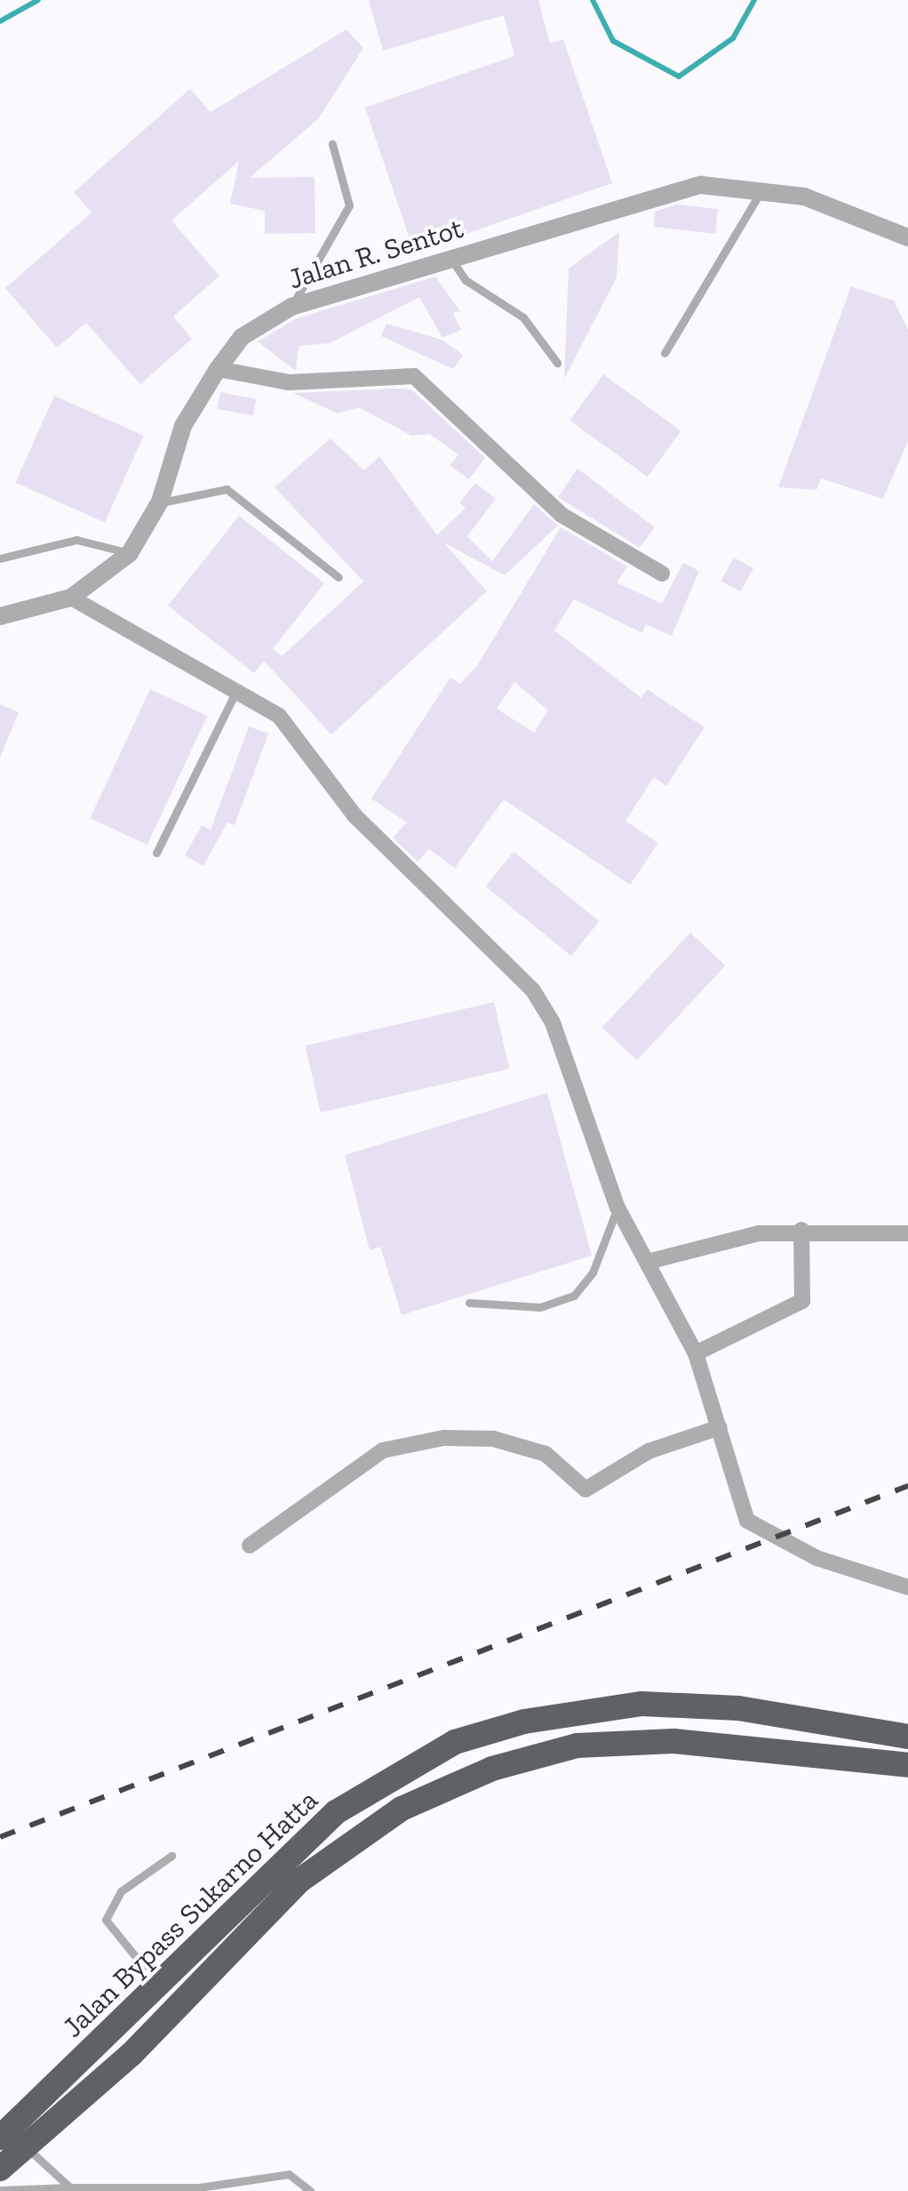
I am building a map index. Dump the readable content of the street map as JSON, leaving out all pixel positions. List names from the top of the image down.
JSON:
{
  "streets": {
    "highway": ["Jalan Bypass Sukarno Hatta"],
    "street": ["Jalan R. Sentot"]
  }
}
